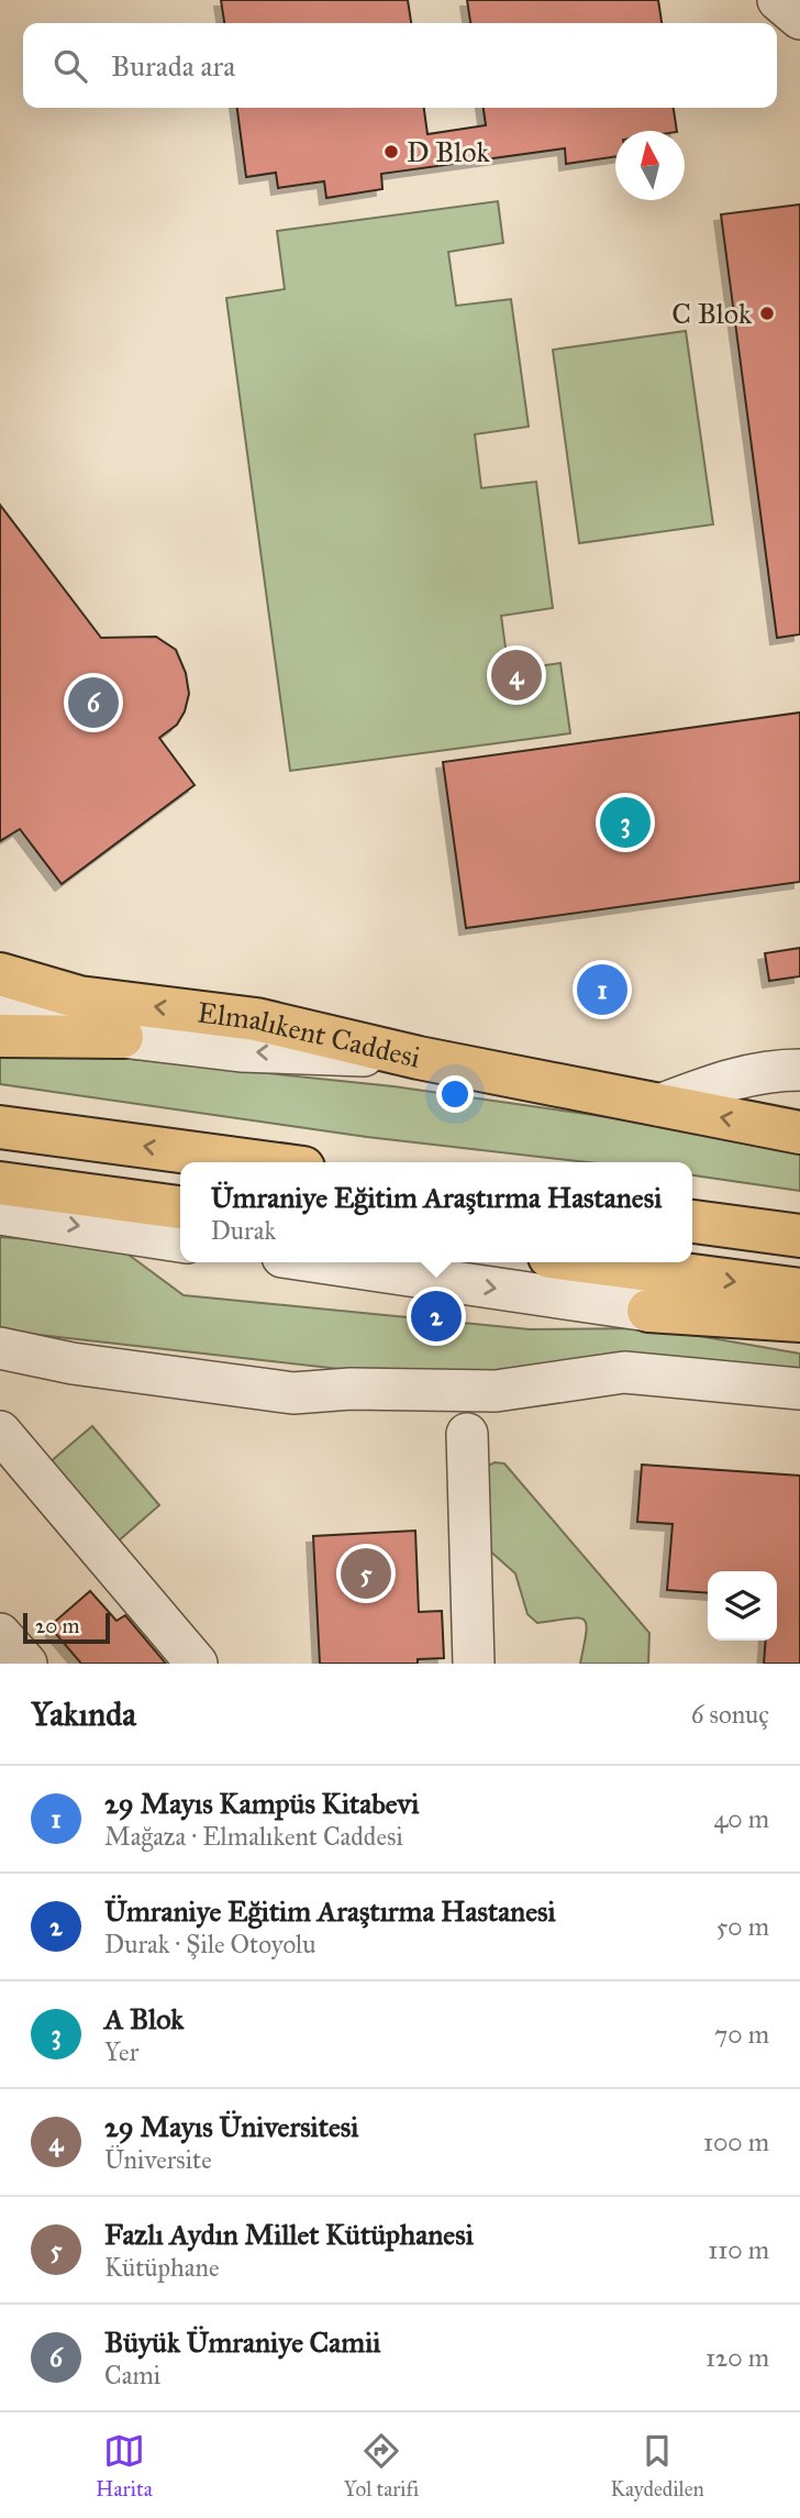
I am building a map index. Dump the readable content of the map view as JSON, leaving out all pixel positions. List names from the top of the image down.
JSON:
{
  "streets": {
    "main road": ["Elmalıkent Caddesi"]
  },
  "places": ["D Blok", "C Blok"],
  "scale_bar": "20 m",
  "north": "top",
  "page": {
    "search": "Burada ara",
    "pins": [
      "4",
      "6",
      "3",
      "1",
      "2",
      "5"
    ],
    "popup": ["Ümraniye Eğitim Araştırma Hastanesi", "Durak"],
    "scale": "20 m",
    "heading": ["Yakında", "6 sonuç"],
    "list": [
      {
        "mark": "1",
        "name": "29 Mayıs Kampüs Kitabevi",
        "note": "Mağaza · Elmalıkent Caddesi",
        "value": "40 m"
      },
      {
        "mark": "2",
        "name": "Ümraniye Eğitim Araştırma Hastanesi",
        "note": "Durak · Şile Otoyolu",
        "value": "50 m"
      },
      {
        "mark": "3",
        "name": "A Blok",
        "note": "Yer",
        "value": "70 m"
      },
      {
        "mark": "4",
        "name": "29 Mayıs Üniversitesi",
        "note": "Üniversite",
        "value": "100 m"
      },
      {
        "mark": "5",
        "name": "Fazlı Aydın Millet Kütüphanesi",
        "note": "Kütüphane",
        "value": "110 m"
      },
      {
        "mark": "6",
        "name": "Büyük Ümraniye Camii",
        "note": "Cami",
        "value": "120 m"
      }
    ],
    "nav": ["Harita", "Yol tarifi", "Kaydedilen"]
  }
}
